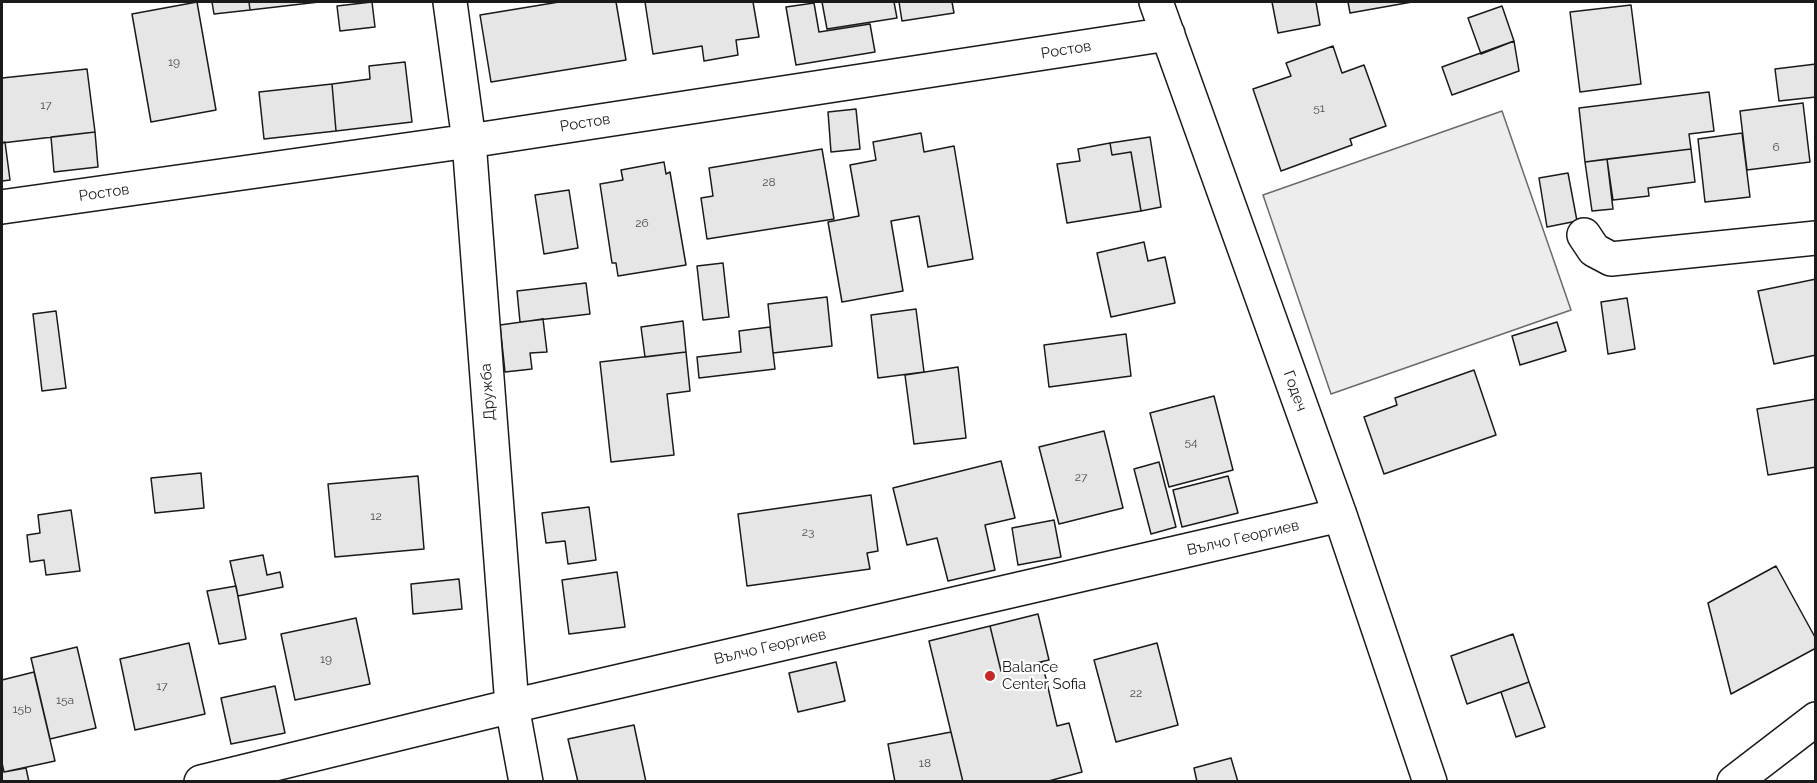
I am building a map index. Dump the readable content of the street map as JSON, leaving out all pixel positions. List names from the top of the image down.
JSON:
{
  "streets": {
    "street": [
      "Ростов",
      "Годеч",
      "Дружба",
      "Вълчо Георгиев"
    ]
  },
  "crossings": [
    ["Ростов", "Годеч"],
    ["Ростов", "Дружба"],
    ["Годеч", "Вълчо Георгиев"],
    ["Дружба", "Вълчо Георгиев"]
  ],
  "places": ["Balance Center Sofia"],
  "house_numbers": [
    "19",
    "17",
    "51",
    "6",
    "28",
    "26",
    "54",
    "27",
    "12",
    "23",
    "19",
    "17",
    "22",
    "15a",
    "15b",
    "18"
  ]
}
